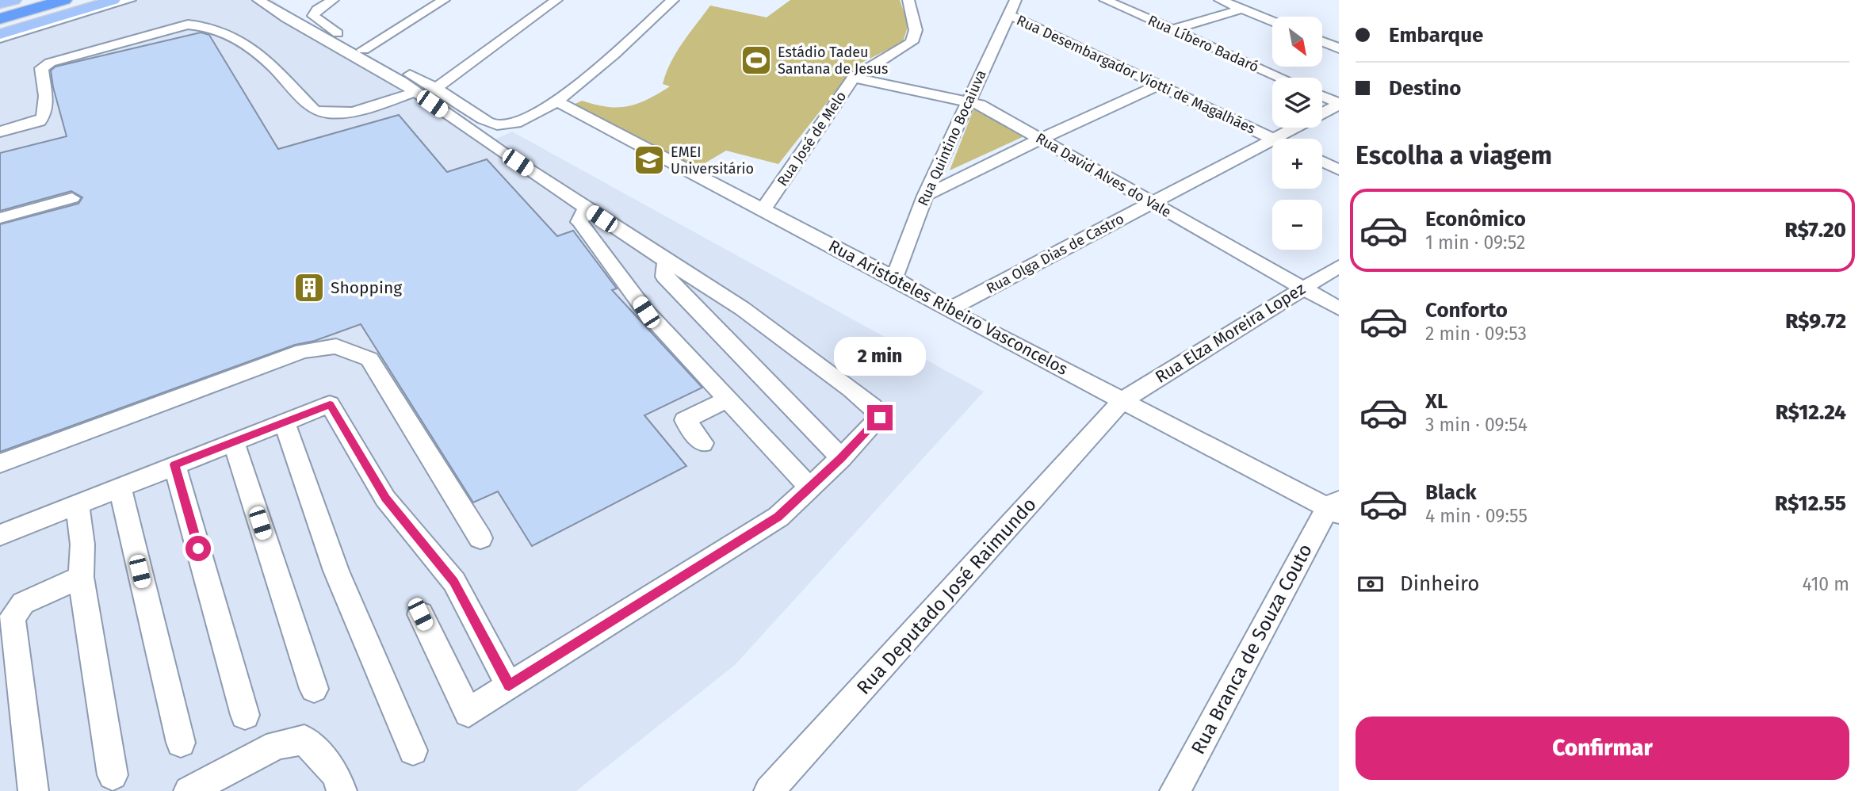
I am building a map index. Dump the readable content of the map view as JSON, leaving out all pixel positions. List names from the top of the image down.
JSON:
{
  "streets": {
    "street": [
      "Rua Líbero Badaró",
      "Rua Desembargador Viotti de Magalhães",
      "Rua Quintino Bocaiuva",
      "Rua José de Melo",
      "Rua David Alves do Vale",
      "Rua Olga Dias de Castro",
      "Rua Aristóteles Ribeiro Vasconcelos",
      "Rua Elza Moreira Lopez",
      "Rua Deputado José Raimundo",
      "Rua Branca de Souza Couto"
    ]
  },
  "crossings": [
    ["Rua Desembargador Viotti de Magalhães", "Rua Quintino Bocaiuva"],
    ["Rua Quintino Bocaiuva", "Rua David Alves do Vale"],
    ["Rua Quintino Bocaiuva", "Rua Aristóteles Ribeiro Vasconcelos"],
    ["Rua José de Melo", "Rua David Alves do Vale"],
    ["Rua José de Melo", "Rua Aristóteles Ribeiro Vasconcelos"],
    ["Rua David Alves do Vale", "Rua Olga Dias de Castro"],
    ["Rua David Alves do Vale", "Rua Elza Moreira Lopez"],
    ["Rua Olga Dias de Castro", "Rua Aristóteles Ribeiro Vasconcelos"],
    ["Rua Aristóteles Ribeiro Vasconcelos", "Rua Elza Moreira Lopez"],
    ["Rua Aristóteles Ribeiro Vasconcelos", "Rua Deputado José Raimundo"],
    ["Rua Aristóteles Ribeiro Vasconcelos", "Rua Branca de Souza Couto"],
    ["Rua Elza Moreira Lopez", "Rua Deputado José Raimundo"]
  ],
  "places": {
    "sports": ["Estádio Tadeu Santana de Jesus"],
    "school or university": ["EMEI Universitário"],
    "building": ["Shopping"]
  },
  "north": "bottom right",
  "page": {
    "banner": ["Embarque", "Destino"],
    "map_buttons": ["+", "−"],
    "heading": "Escolha a viagem",
    "list": [
      {
        "name": "Econômico",
        "note": "1 min · 09:52",
        "value": "R$7.20"
      },
      {
        "name": "Conforto",
        "note": "2 min · 09:53",
        "value": "R$9.72"
      },
      {
        "name": "XL",
        "note": "3 min · 09:54",
        "value": "R$12.24"
      },
      {
        "name": "Black",
        "note": "4 min · 09:55",
        "value": "R$12.55"
      }
    ],
    "bubble": "2 min",
    "pay": ["Dinheiro", "410 m"],
    "buttons": "Confirmar"
  }
}
